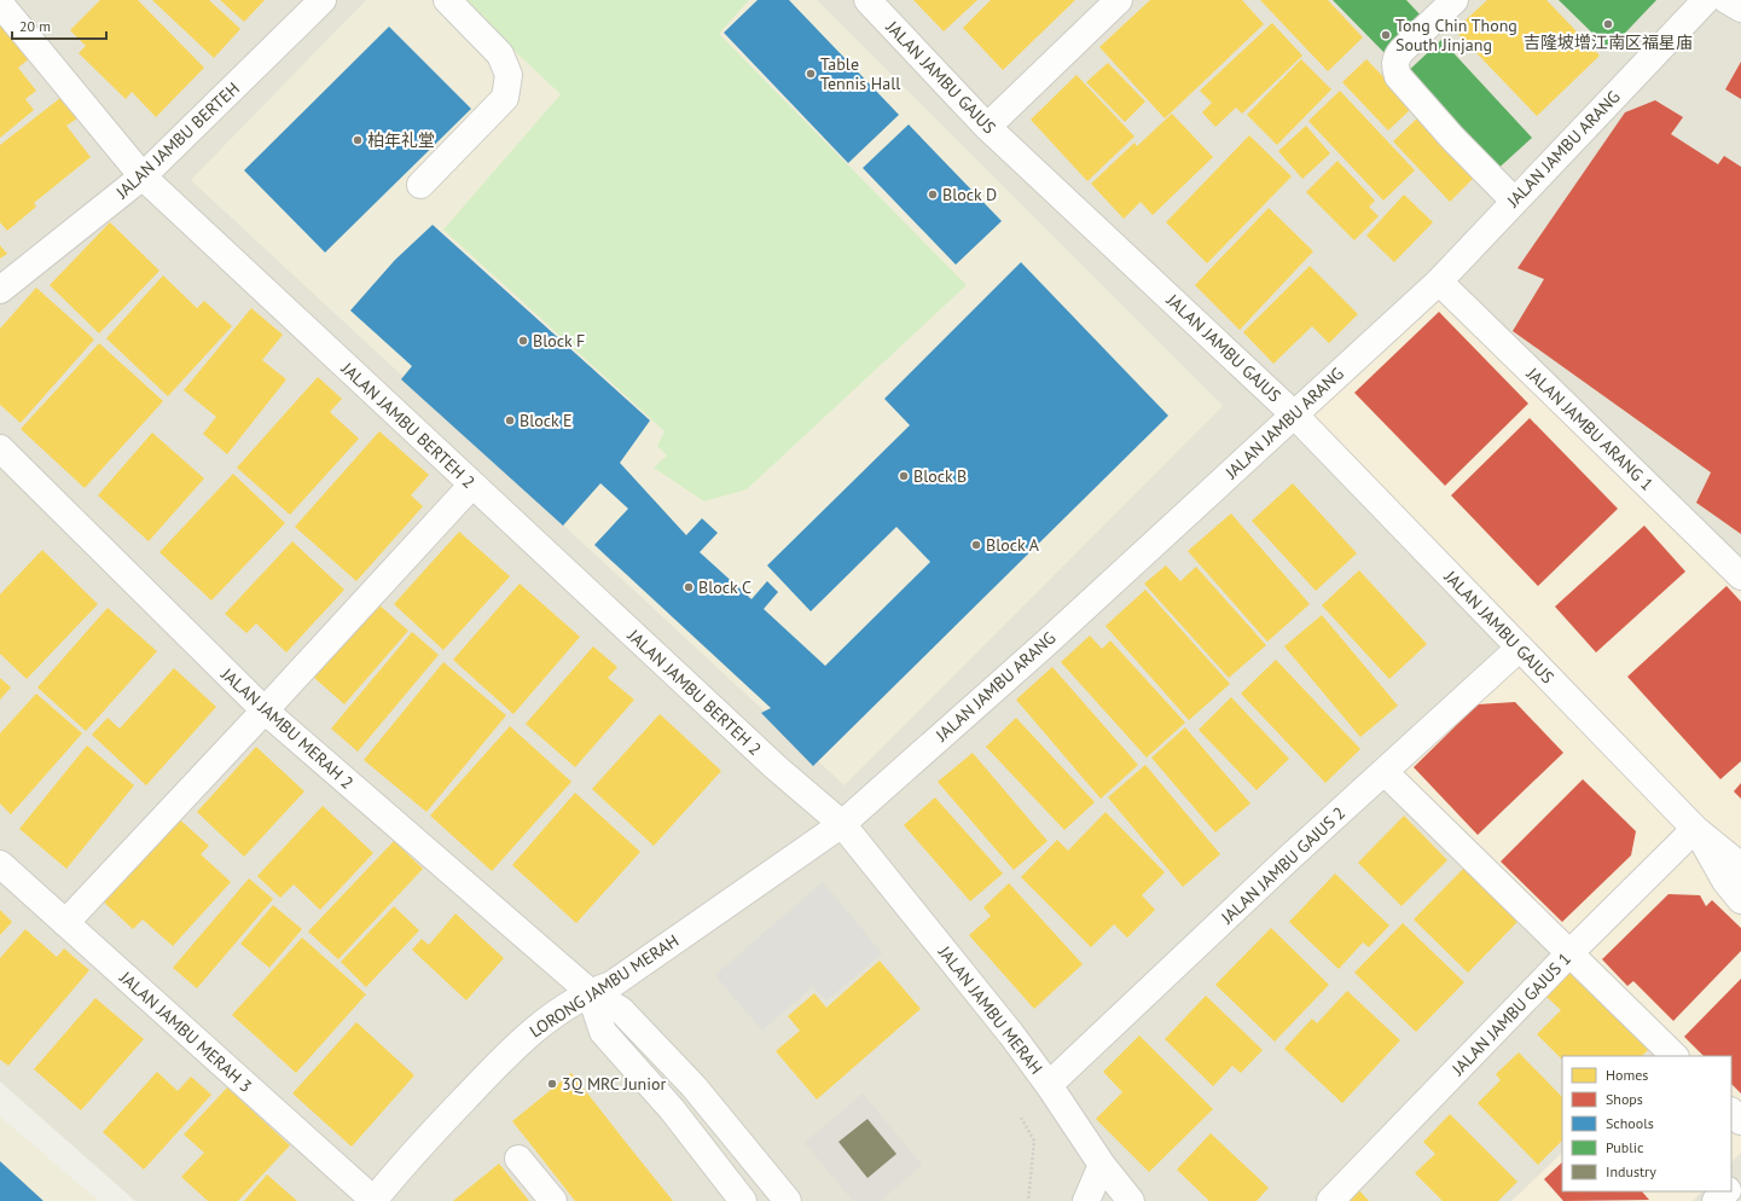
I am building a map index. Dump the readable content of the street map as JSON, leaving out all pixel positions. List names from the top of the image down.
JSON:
{
  "streets": {
    "street": [
      "JALAN JAMBU GAJUS",
      "JALAN JAMBU BERTEH",
      "JALAN JAMBU ARANG",
      "JALAN JAMBU BERTEH 2",
      "JALAN JAMBU ARANG 1",
      "JALAN JAMBU MERAH 2",
      "JALAN JAMBU GAJUS 2",
      "LORONG JAMBU MERAH",
      "JALAN JAMBU MERAH",
      "JALAN JAMBU GAJUS 1",
      "JALAN JAMBU MERAH 3"
    ]
  },
  "crossings": [
    ["JALAN JAMBU GAJUS", "JALAN JAMBU ARANG"],
    ["JALAN JAMBU GAJUS", "JALAN JAMBU GAJUS 2"],
    ["JALAN JAMBU GAJUS", "JALAN JAMBU GAJUS 1"],
    ["JALAN JAMBU BERTEH", "JALAN JAMBU BERTEH 2"],
    ["JALAN JAMBU ARANG", "JALAN JAMBU BERTEH 2"],
    ["JALAN JAMBU ARANG", "JALAN JAMBU ARANG 1"],
    ["JALAN JAMBU ARANG", "LORONG JAMBU MERAH"],
    ["JALAN JAMBU ARANG", "JALAN JAMBU MERAH"],
    ["JALAN JAMBU BERTEH 2", "LORONG JAMBU MERAH"],
    ["JALAN JAMBU BERTEH 2", "JALAN JAMBU MERAH"],
    ["JALAN JAMBU MERAH 2", "LORONG JAMBU MERAH"],
    ["JALAN JAMBU GAJUS 2", "JALAN JAMBU MERAH"],
    ["LORONG JAMBU MERAH", "JALAN JAMBU MERAH"],
    ["LORONG JAMBU MERAH", "JALAN JAMBU MERAH 3"]
  ],
  "places": [
    "吉隆坡增江南区福星庙",
    "Tong Chin Thong South Jinjang",
    "Table Tennis Hall",
    "柏年礼堂",
    "Block D",
    "Block F",
    "Block E",
    "Block B",
    "Block A",
    "Block C",
    "3Q MRC Junior"
  ],
  "legend": [
    "Homes",
    "Shops",
    "Schools",
    "Public",
    "Industry"
  ],
  "scale_bar": "20 m"
}
